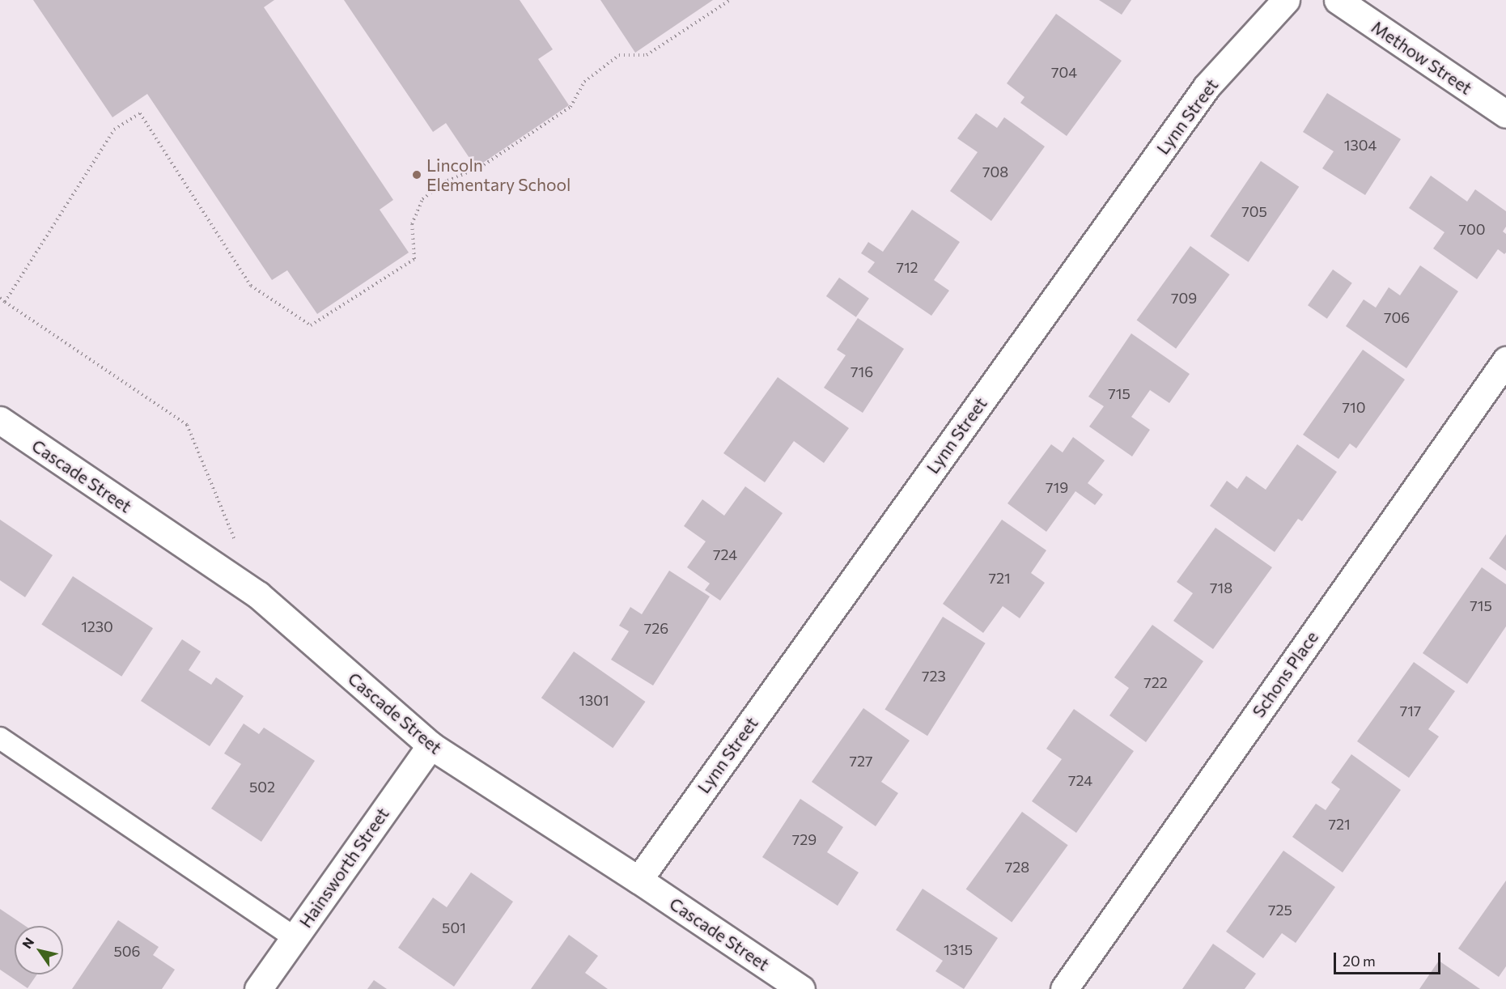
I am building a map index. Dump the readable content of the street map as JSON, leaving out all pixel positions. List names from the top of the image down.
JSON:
{
  "streets": {
    "street": [
      "Methow Street",
      "Lynn Street",
      "Cascade Street",
      "Schons Place",
      "Hainsworth Street"
    ]
  },
  "crossings": [
    ["Lynn Street", "Cascade Street"],
    ["Cascade Street", "Hainsworth Street"]
  ],
  "places": ["Lincoln Elementary School"],
  "house_numbers": [
    "704",
    "1304",
    "708",
    "705",
    "700",
    "712",
    "709",
    "706",
    "716",
    "715",
    "710",
    "719",
    "724",
    "721",
    "718",
    "715",
    "1230",
    "726",
    "723",
    "722",
    "1301",
    "717",
    "727",
    "724",
    "502",
    "721",
    "729",
    "728",
    "725",
    "501",
    "1315",
    "506"
  ],
  "scale_bar": "20 m",
  "north": "top left"
}
